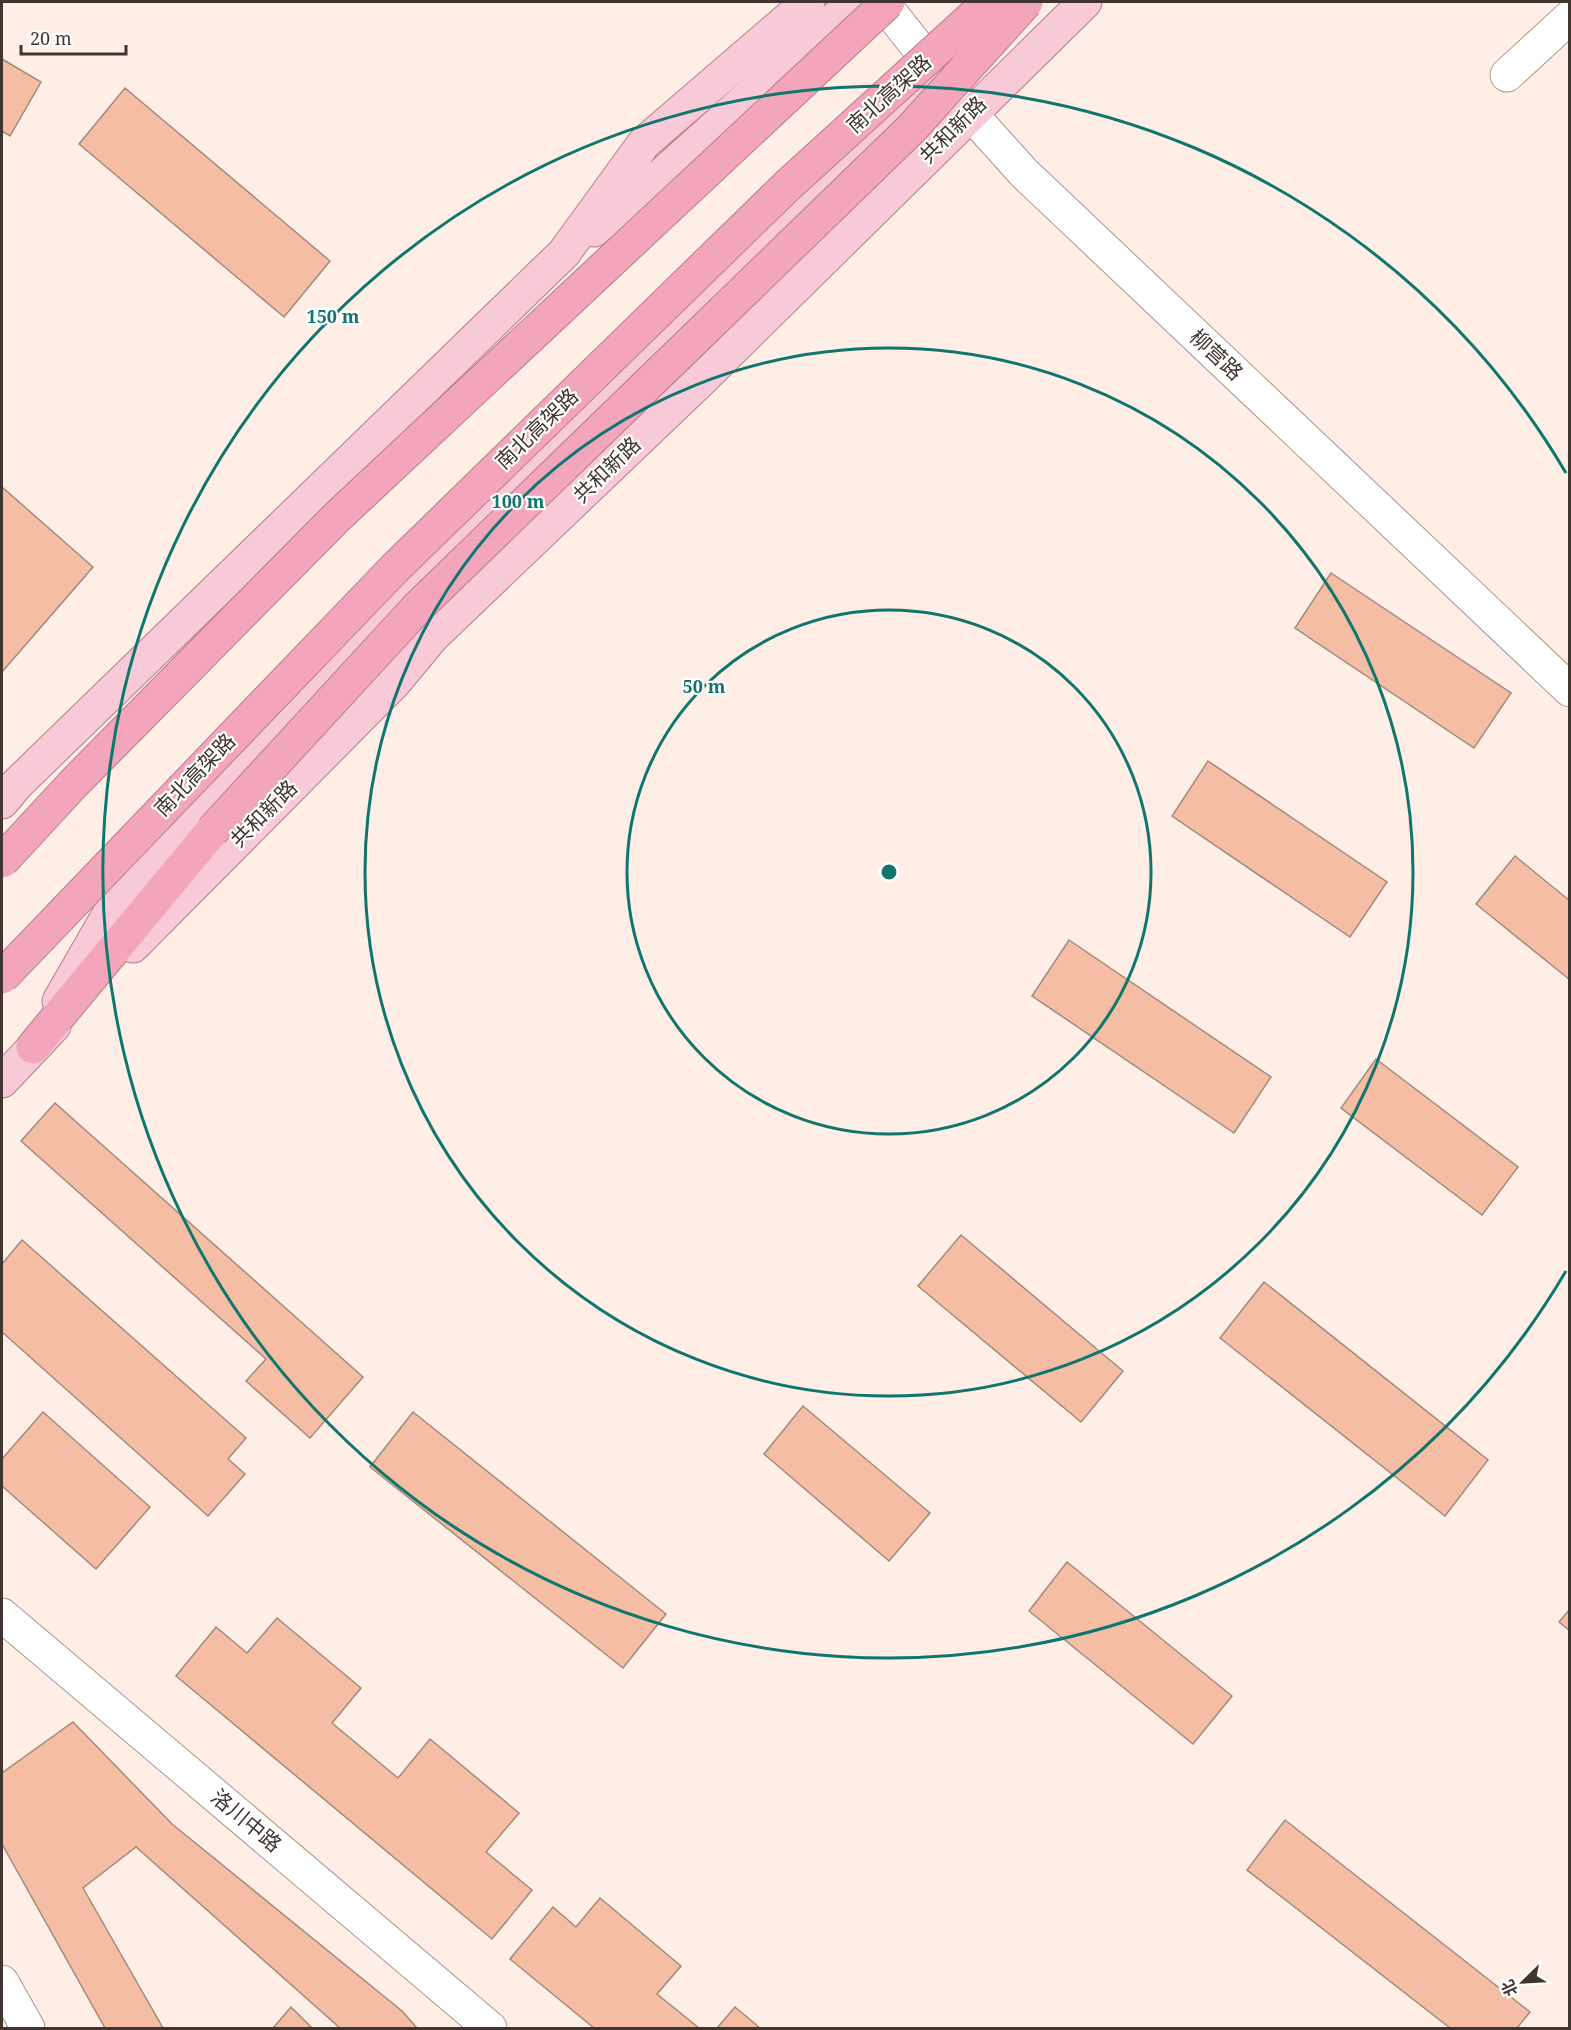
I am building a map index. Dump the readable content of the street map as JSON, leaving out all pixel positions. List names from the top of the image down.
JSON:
{
  "streets": {
    "highway": ["南北高架路"],
    "main road": ["共和新路", "柳营路", "洛川中路"]
  },
  "crossings": [
    ["共和新路", "柳营路"]
  ],
  "scale_bar": "20 m",
  "north": "bottom left",
  "rings": ["150 m", "100 m", "50 m"]
}
